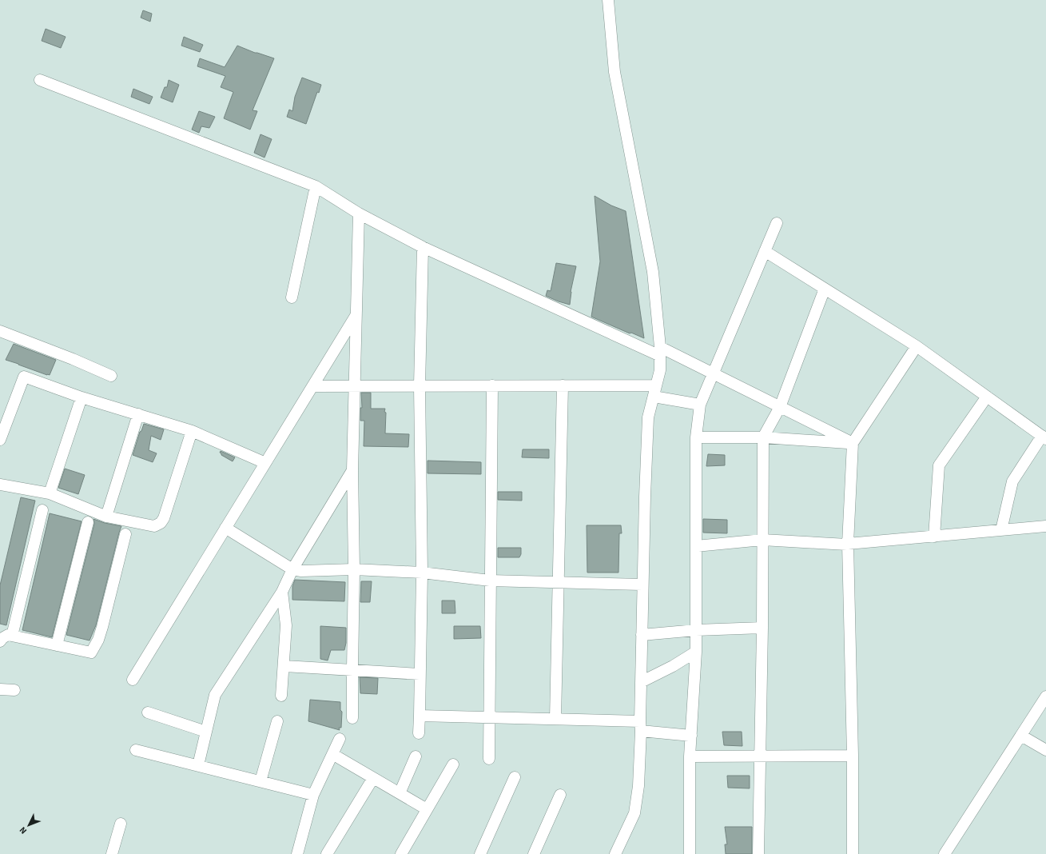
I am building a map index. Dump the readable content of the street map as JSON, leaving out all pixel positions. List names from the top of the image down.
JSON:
{
  "north": "bottom left"
}
